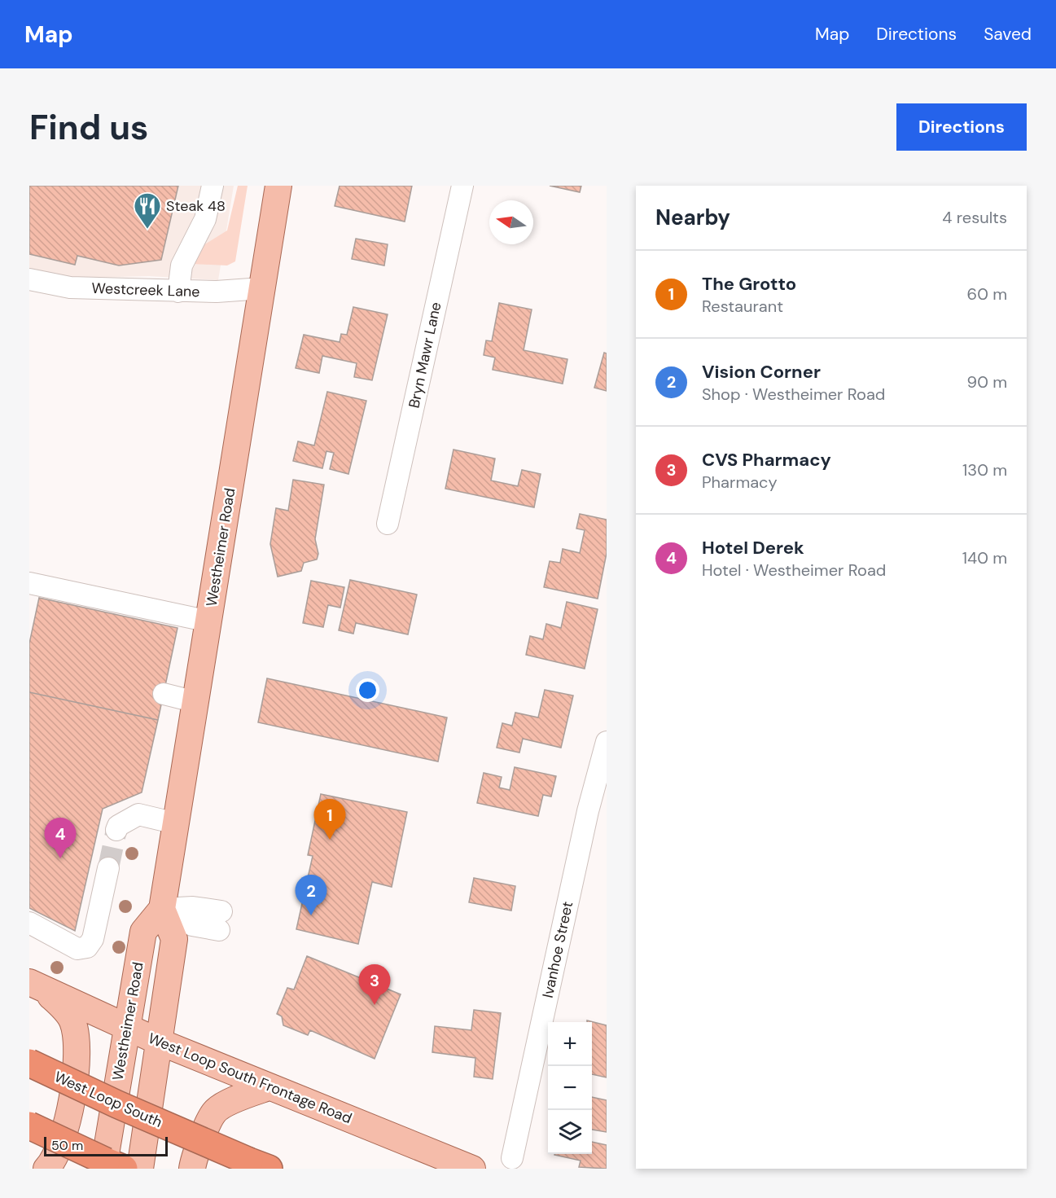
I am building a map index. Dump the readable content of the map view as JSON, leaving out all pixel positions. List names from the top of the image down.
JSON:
{
  "streets": {
    "highway": ["West Loop South"],
    "main road": ["Westheimer Road", "West Loop South Frontage Road"],
    "street": ["Westcreek Lane", "Bryn Mawr Lane", "Ivanhoe Street"]
  },
  "crossings": [
    ["Westcreek Lane", "Westheimer Road"],
    ["Westheimer Road", "West Loop South Frontage Road"]
  ],
  "places": {
    "restaurant": ["Steak 48"]
  },
  "scale_bar": "50 m",
  "north": "left",
  "page": {
    "header": "Map",
    "nav": ["Map", "Directions", "Saved"],
    "buttons": "Directions",
    "title": "Find us",
    "heading": ["Nearby", "4 results"],
    "list": [
      {
        "mark": "1",
        "name": "The Grotto",
        "note": "Restaurant",
        "value": "60 m"
      },
      {
        "mark": "2",
        "name": "Vision Corner",
        "note": "Shop · Westheimer Road",
        "value": "90 m"
      },
      {
        "mark": "3",
        "name": "CVS Pharmacy",
        "note": "Pharmacy",
        "value": "130 m"
      },
      {
        "mark": "4",
        "name": "Hotel Derek",
        "note": "Hotel · Westheimer Road",
        "value": "140 m"
      }
    ],
    "pins": [
      "1",
      "4",
      "2",
      "3"
    ],
    "map_buttons": ["+", "−"],
    "scale": "50 m"
  }
}
